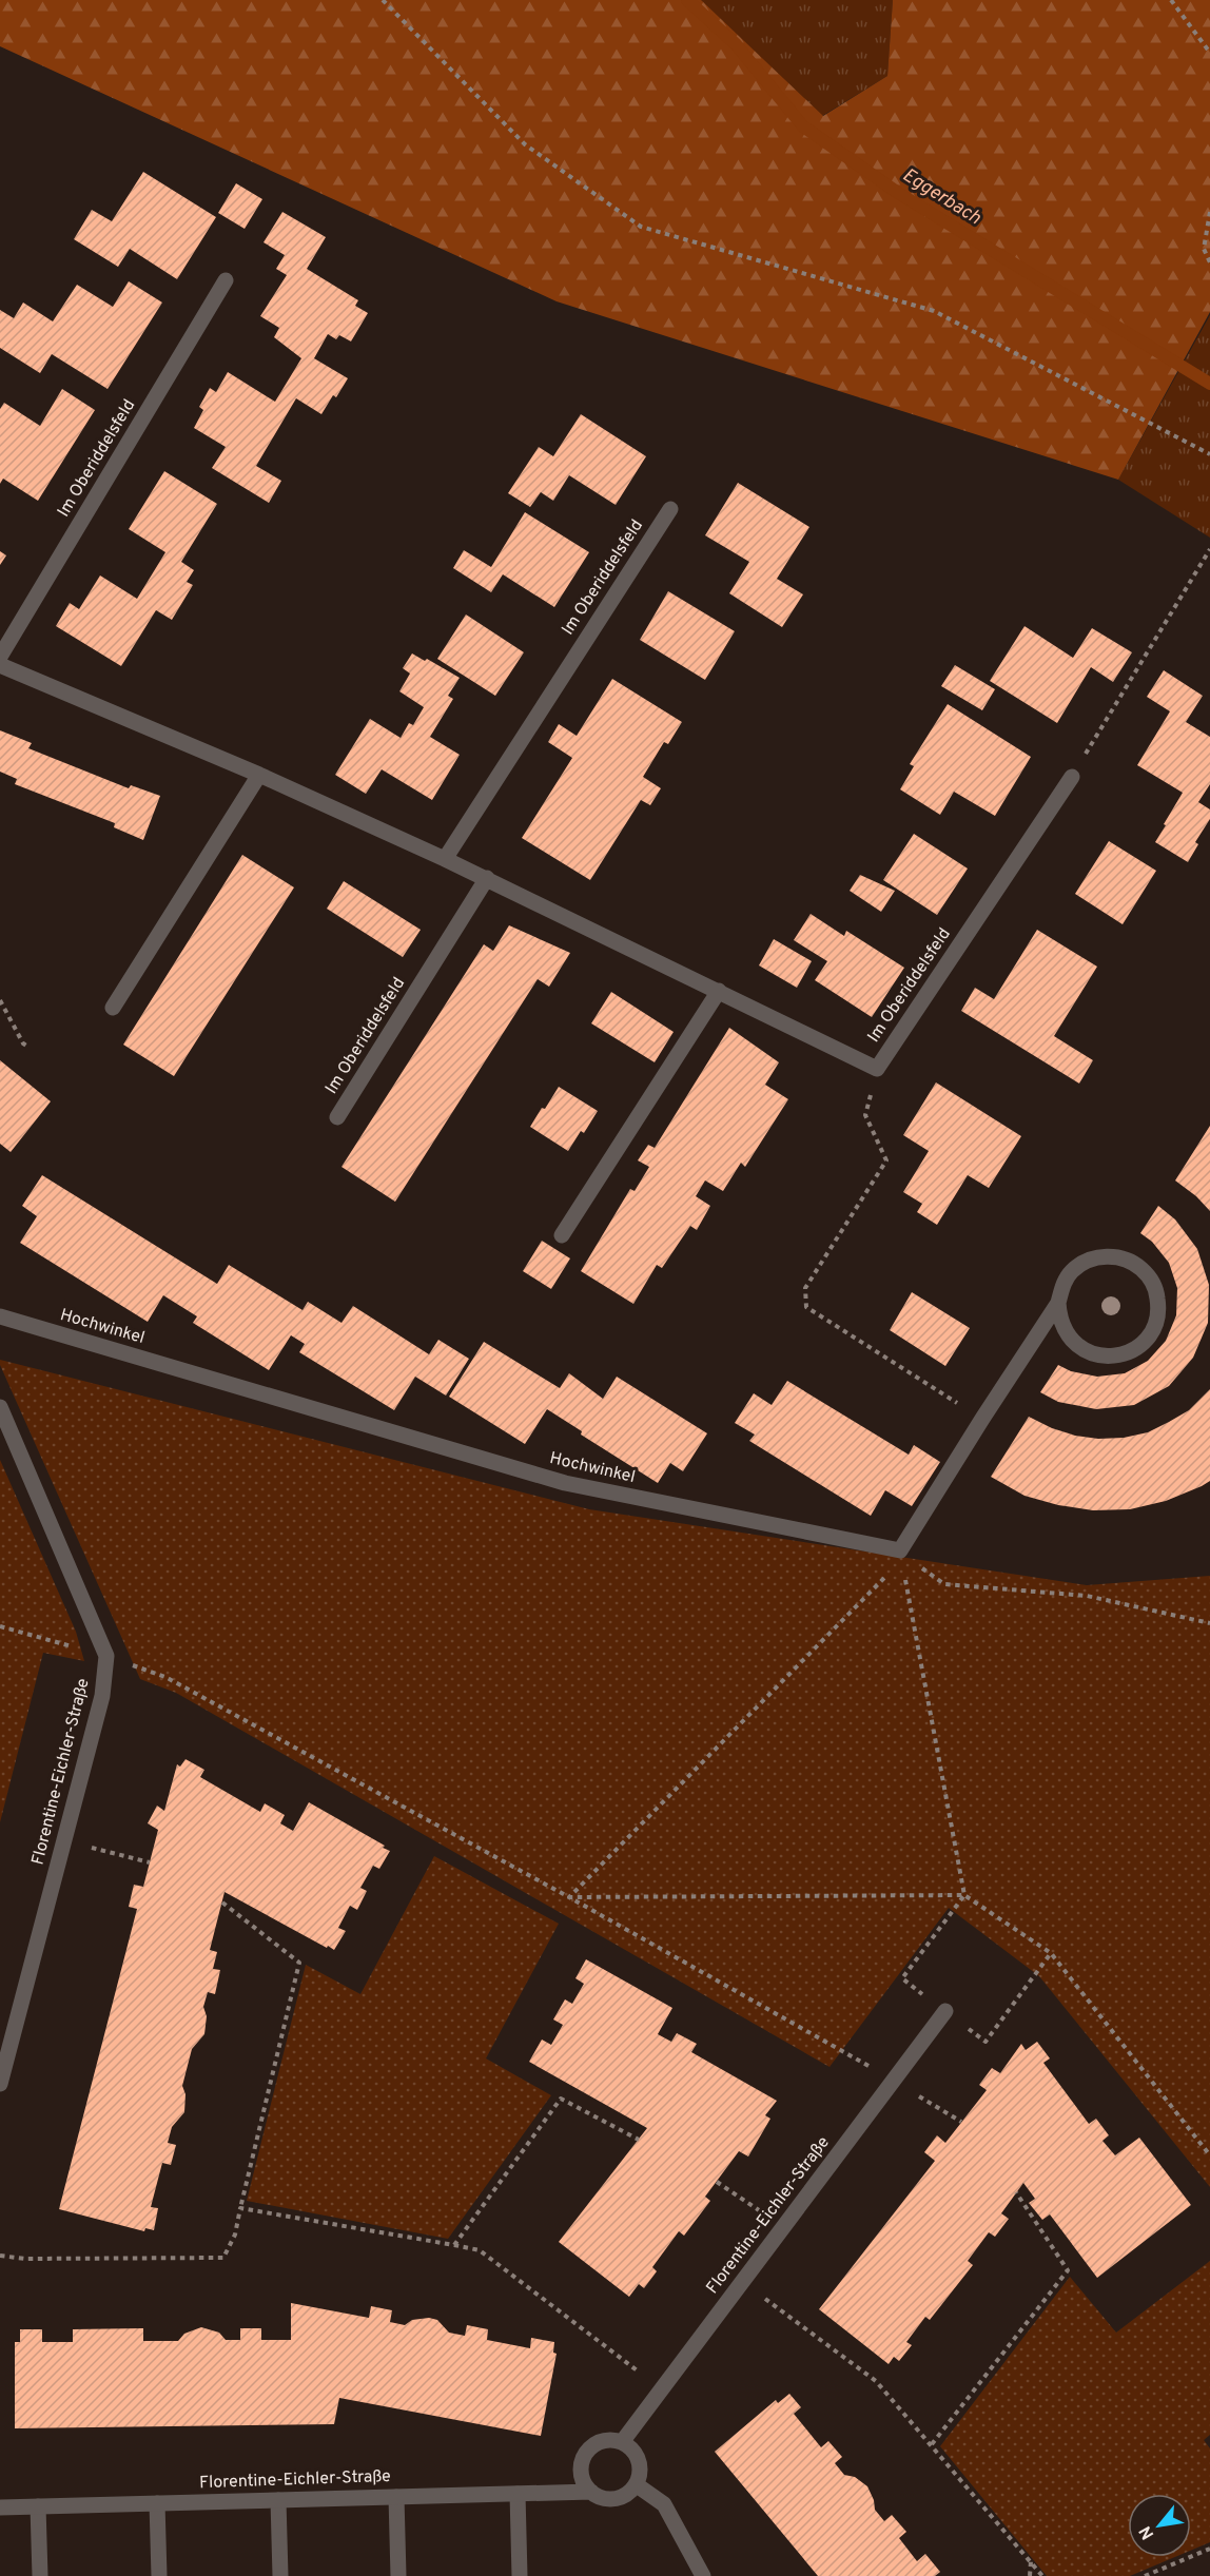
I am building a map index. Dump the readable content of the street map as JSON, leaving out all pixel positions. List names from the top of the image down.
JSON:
{
  "streets": {
    "street": ["Im Oberiddelsfeld", "Hochwinkel", "Florentine-Eichler-Straße"]
  },
  "water": ["Eggerbach"],
  "north": "bottom left"
}
